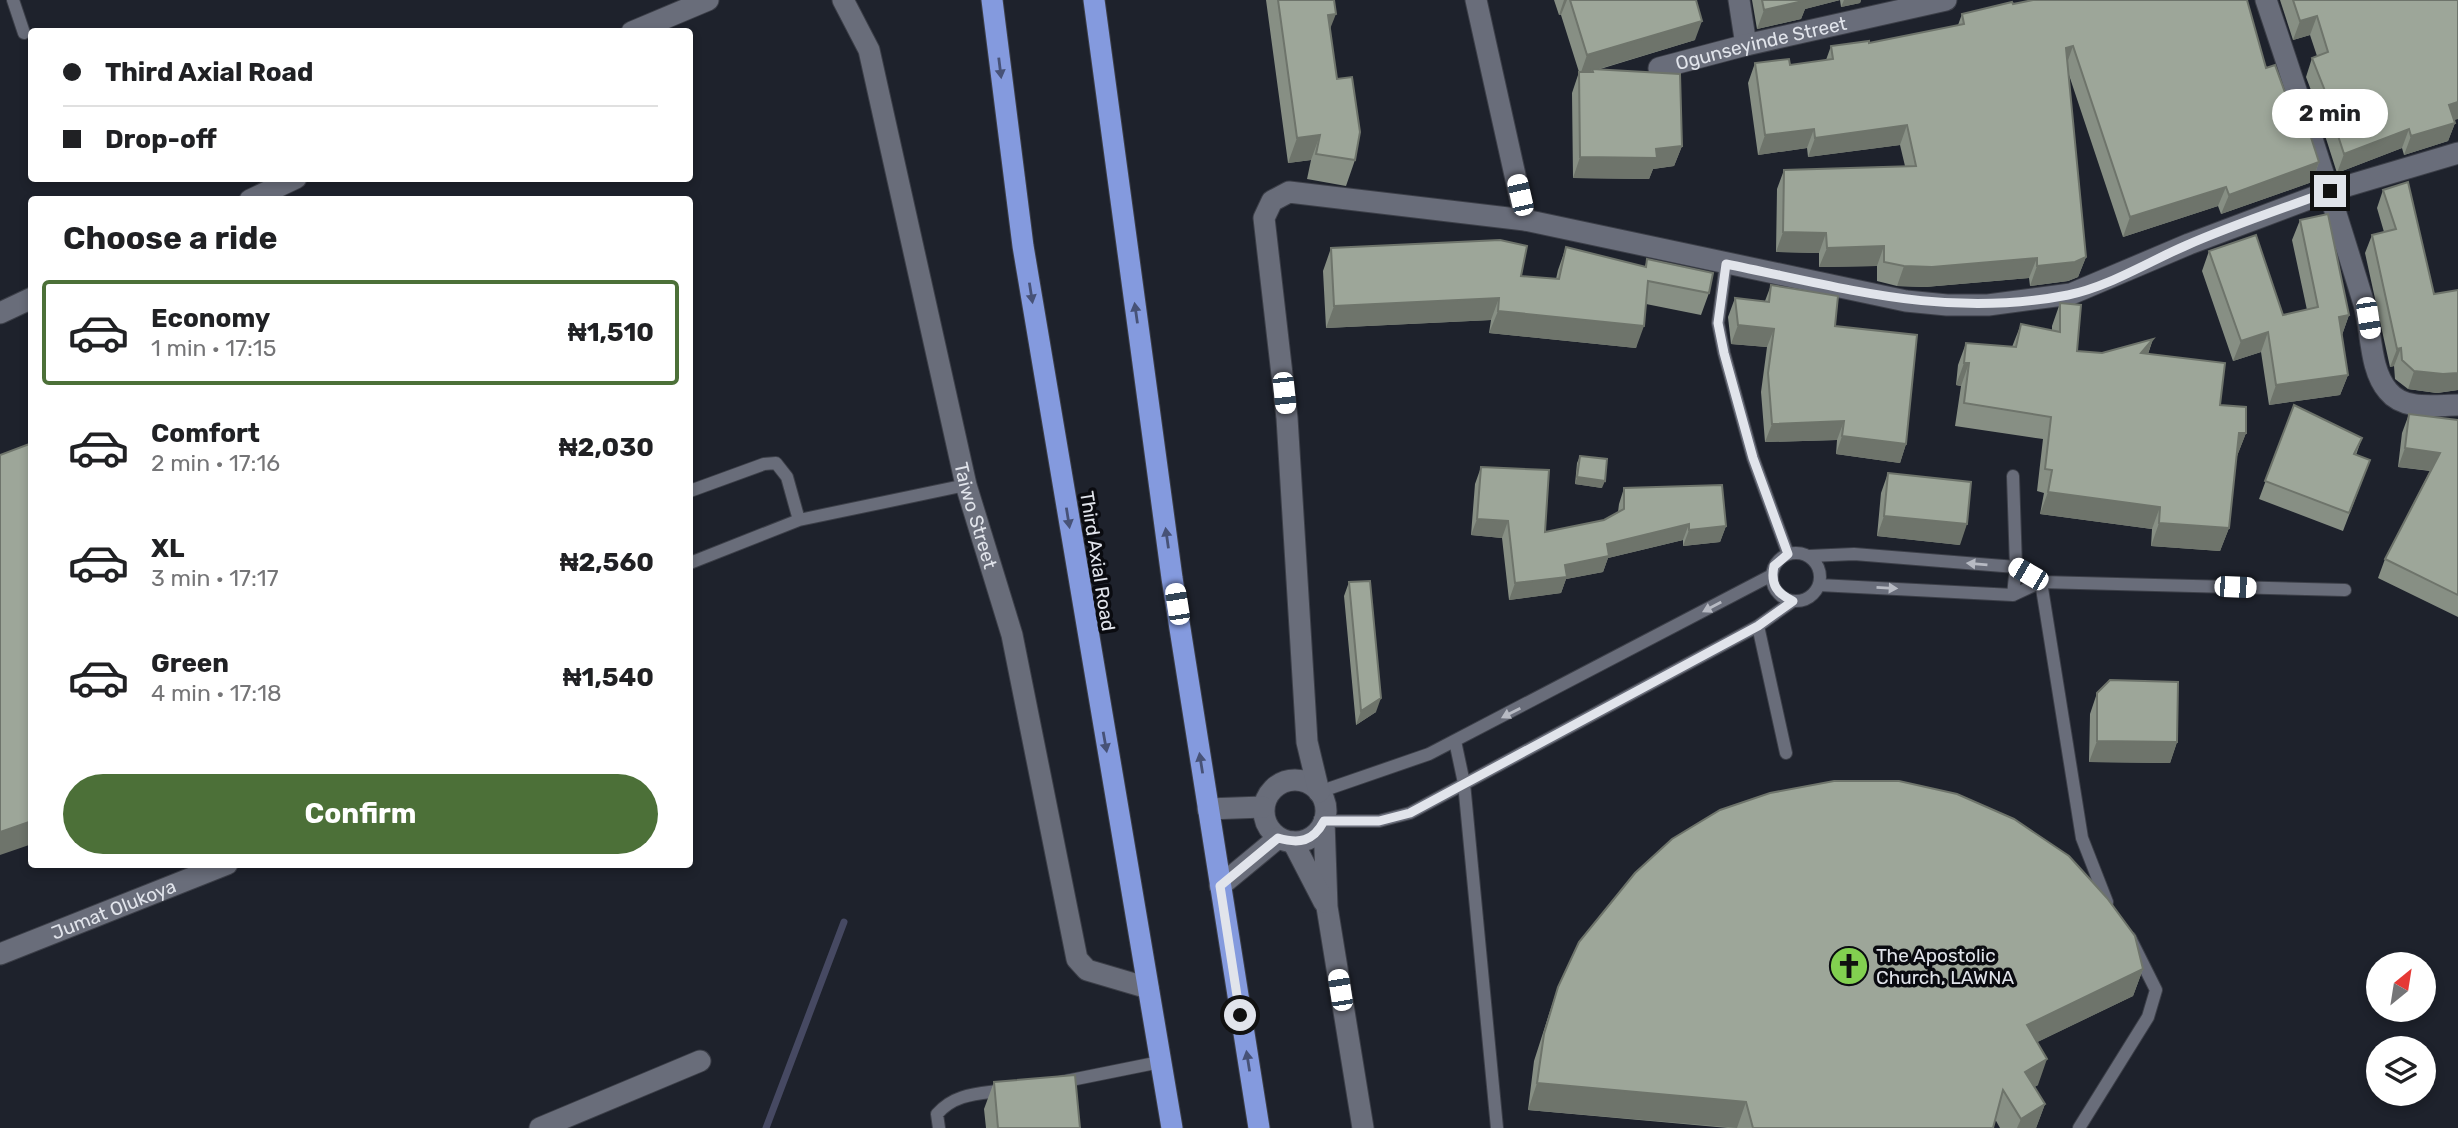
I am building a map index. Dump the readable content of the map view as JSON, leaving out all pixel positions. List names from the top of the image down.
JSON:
{
  "streets": {
    "highway": ["Third Axial Road"],
    "street": ["Ogunseyinde Street", "Taiwo Street", "Jumat Olukoya"]
  },
  "crossings": [
    ["Taiwo Street", "Third Axial Road"]
  ],
  "places": {
    "church": ["The Apostolic Church, LAWNA"]
  },
  "north": "top right",
  "page": {
    "banner": ["Third Axial Road", "Drop-off"],
    "bubble": "2 min",
    "heading": "Choose a ride",
    "list": [
      {
        "name": "Economy",
        "note": "1 min · 17:15",
        "value": "₦1,510"
      },
      {
        "name": "Comfort",
        "note": "2 min · 17:16",
        "value": "₦2,030"
      },
      {
        "name": "XL",
        "note": "3 min · 17:17",
        "value": "₦2,560"
      },
      {
        "name": "Green",
        "note": "4 min · 17:18",
        "value": "₦1,540"
      }
    ],
    "buttons": "Confirm"
  }
}
